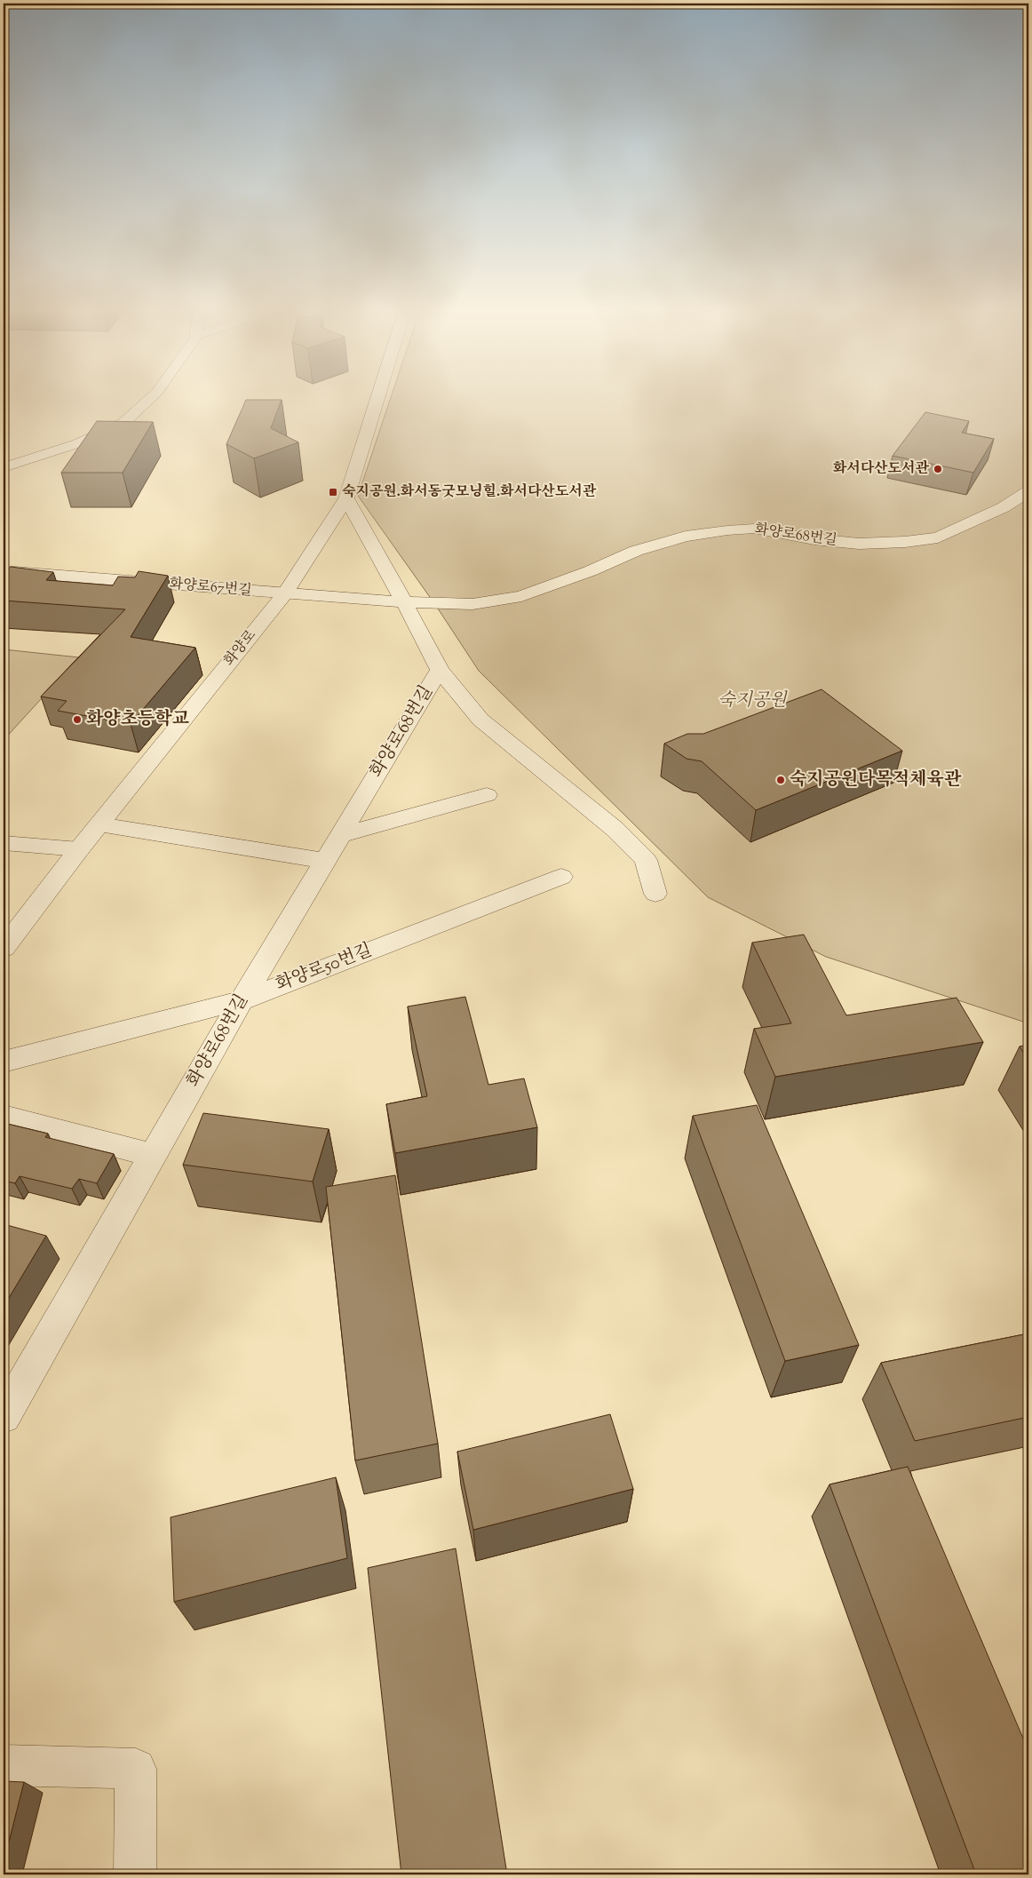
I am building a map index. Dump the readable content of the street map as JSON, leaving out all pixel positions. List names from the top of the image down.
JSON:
{
  "streets": {
    "street": [
      "화양로68번길",
      "화양로67번길",
      "화양로",
      "화양로50번길"
    ]
  },
  "crossings": [
    ["화양로68번길", "화양로67번길"],
    ["화양로68번길", "화양로"],
    ["화양로68번길", "화양로50번길"],
    ["화양로67번길", "화양로"]
  ],
  "parks": ["숙지공원"],
  "places": {
    "other": ["화서다산도서관", "화양초등학교", "숙지공원다목적체육관"],
    "transit": ["숙지공원.화서동굿모닝힐.화서다산도서관"]
  }
}
